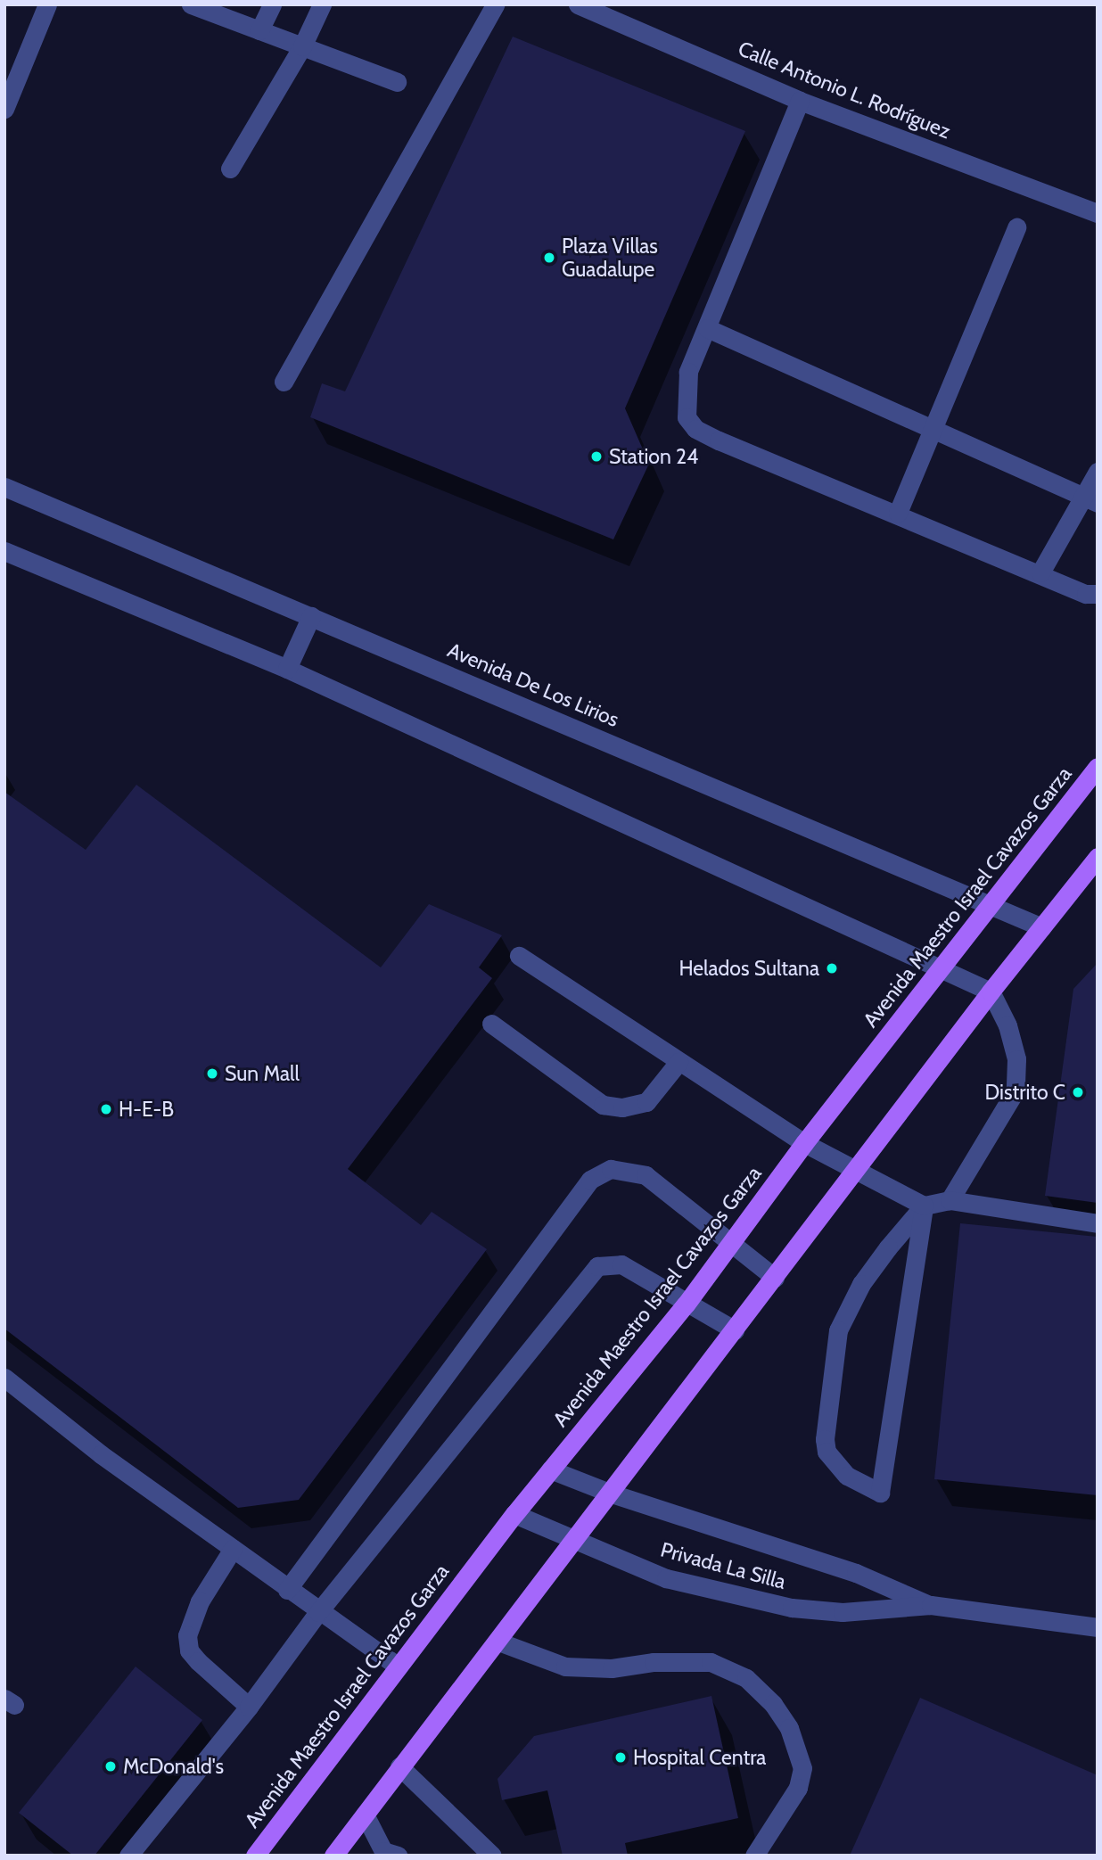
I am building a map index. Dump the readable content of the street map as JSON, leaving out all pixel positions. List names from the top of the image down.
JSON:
{
  "streets": {
    "main road": ["Avenida Maestro Israel Cavazos Garza"],
    "street": ["Calle Antonio L. Rodríguez", "Avenida De Los Lirios", "Privada La Silla"]
  },
  "crossings": [
    ["Avenida De Los Lirios", "Avenida Maestro Israel Cavazos Garza"],
    ["Avenida Maestro Israel Cavazos Garza", "Privada La Silla"]
  ],
  "places": [
    "Plaza Villas Guadalupe",
    "Station 24",
    "Helados Sultana",
    "Sun Mall",
    "Distrito C",
    "H-E-B",
    "Hospital Centra",
    "McDonald's"
  ]
}
